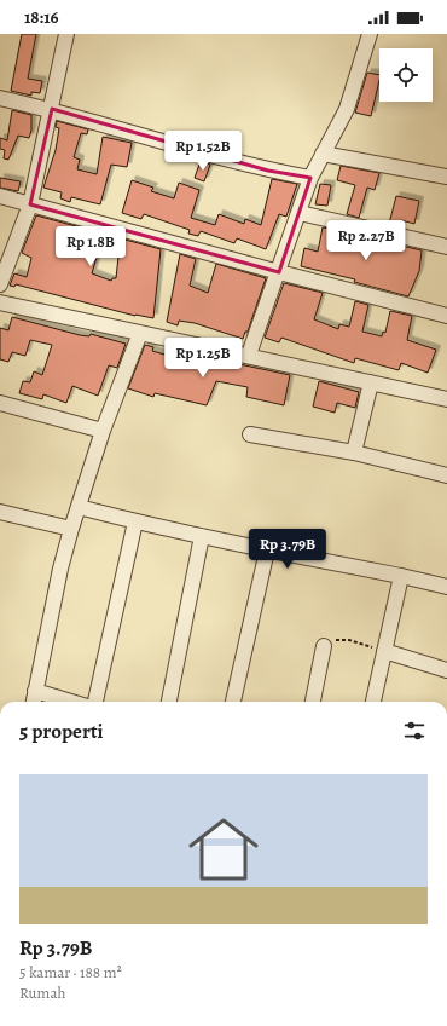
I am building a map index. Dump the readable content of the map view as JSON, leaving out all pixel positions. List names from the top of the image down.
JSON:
{
  "page": {
    "status": "18:16",
    "price": [
      "Rp 1.52B",
      "Rp 2.27B",
      "Rp 1.8B",
      "Rp 1.25B",
      "Rp 3.79B"
    ],
    "heading": "5 properti",
    "list": [
      {
        "name": "Rp 3.79B",
        "note": "5 kamar · 188 m² · Rumah"
      }
    ]
  }
}
